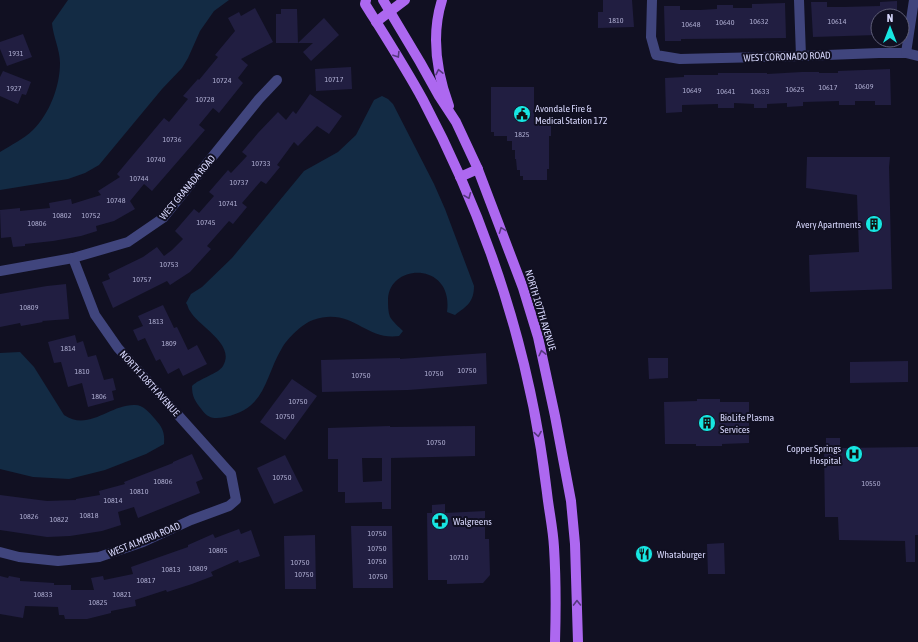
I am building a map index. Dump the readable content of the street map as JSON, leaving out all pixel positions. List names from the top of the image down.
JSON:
{
  "streets": {
    "main road": ["NORTH 107TH AVENUE"],
    "street": [
      "WEST CORONADO ROAD",
      "WEST GRANADA ROAD",
      "NORTH 108TH AVENUE",
      "WEST ALMERIA ROAD"
    ]
  },
  "crossings": [
    ["WEST GRANADA ROAD", "NORTH 108TH AVENUE"],
    ["NORTH 108TH AVENUE", "WEST ALMERIA ROAD"]
  ],
  "places": {
    "public building": ["Avondale Fire & Medical Station 172"],
    "building": ["Avery Apartments", "BioLife Plasma Services"],
    "hospital": ["Copper Springs Hospital"],
    "pharmacy": ["Walgreens"],
    "restaurant": ["Whataburger"]
  },
  "house_numbers": [
    "1810",
    "10632",
    "10614",
    "10640",
    "10648",
    "1931",
    "10717",
    "10724",
    "10609",
    "10617",
    "1927",
    "10625",
    "10649",
    "10641",
    "10633",
    "10728",
    "1825",
    "10736",
    "10740",
    "10733",
    "10744",
    "10737",
    "10748",
    "10741",
    "10802",
    "10752",
    "10745",
    "10806",
    "10753",
    "10757",
    "10809",
    "1813",
    "1809",
    "1814",
    "10750",
    "1810",
    "10750",
    "10750",
    "1806",
    "10750",
    "10750",
    "10750",
    "10750",
    "10806",
    "10550",
    "10810",
    "10814",
    "10818",
    "10826",
    "10822",
    "10750",
    "10750",
    "10805",
    "10710",
    "10750",
    "10750",
    "10809",
    "10813",
    "10750",
    "10750",
    "10817",
    "10833",
    "10821",
    "10825"
  ],
  "north": "top"
}
